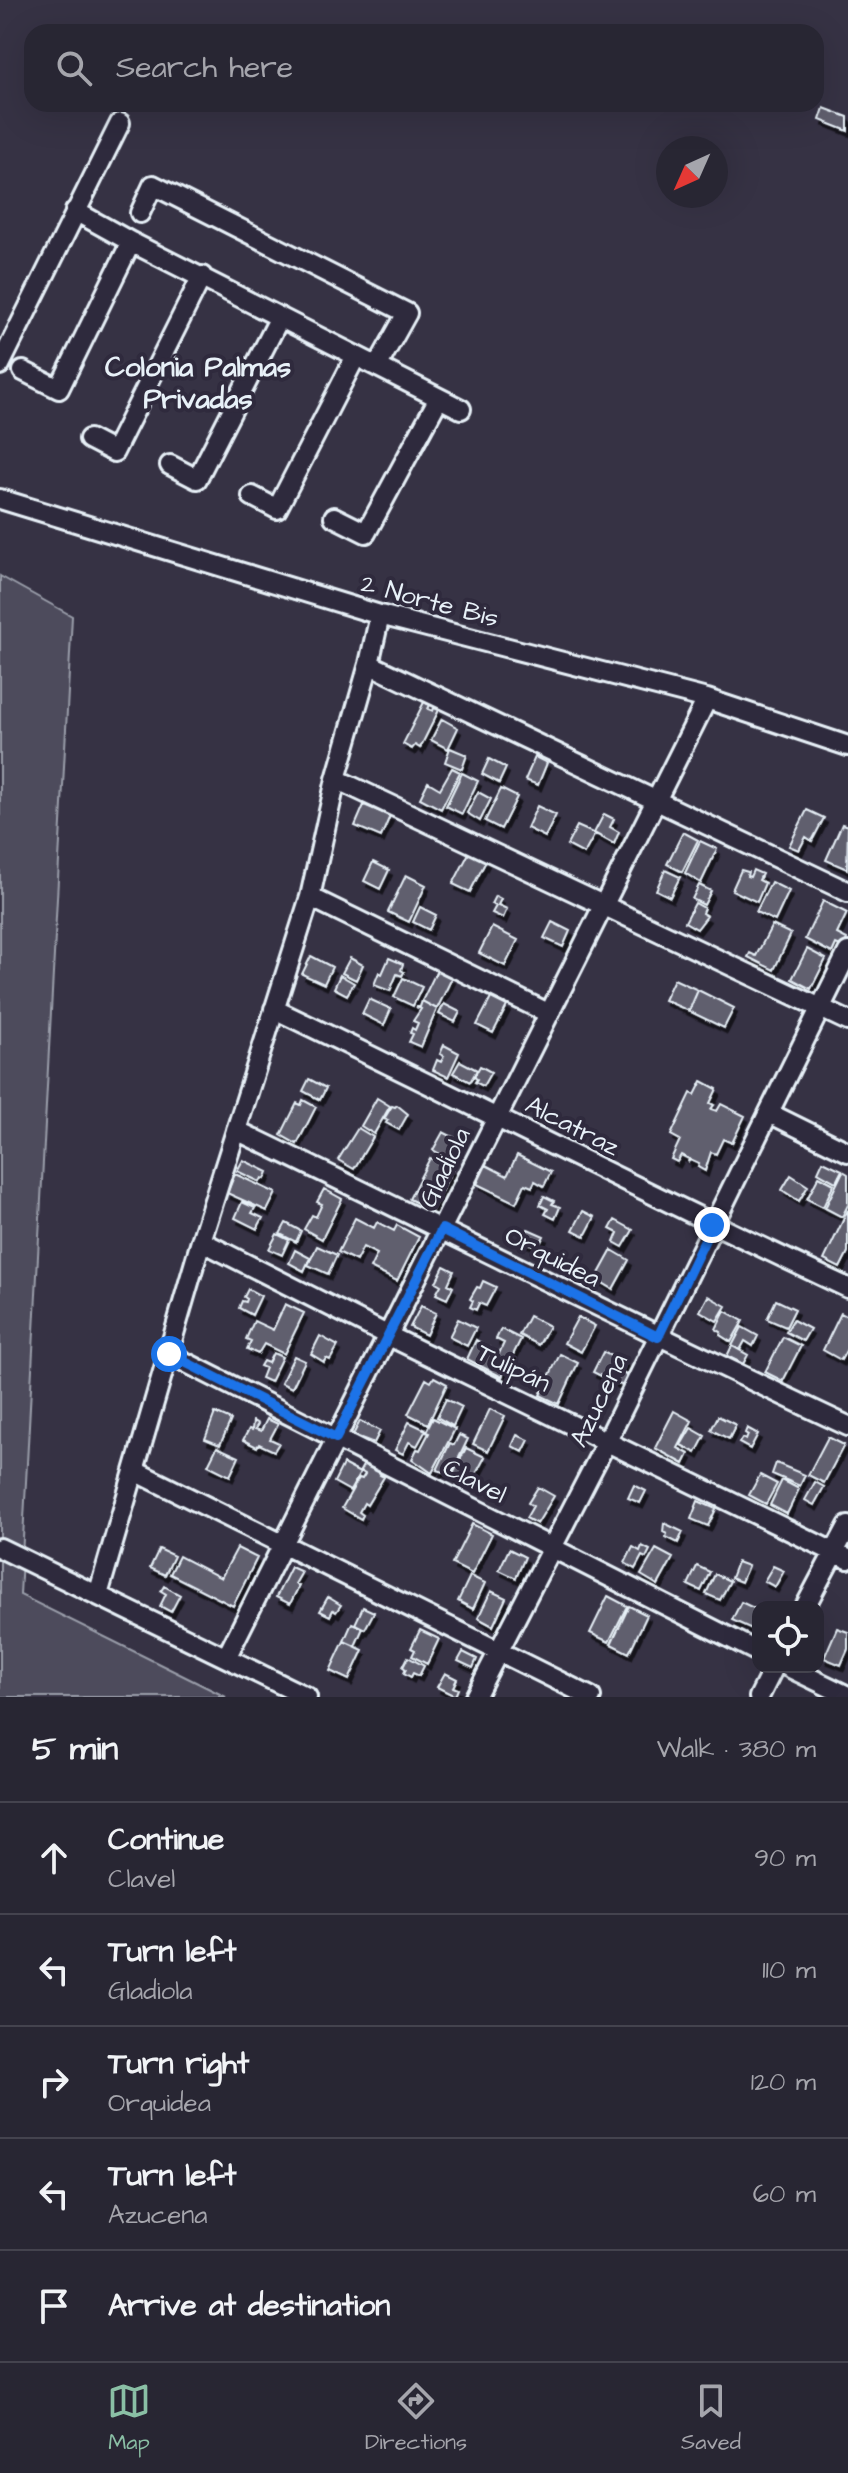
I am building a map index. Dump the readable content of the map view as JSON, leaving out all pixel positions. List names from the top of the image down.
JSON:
{
  "streets": {
    "street": [
      "2 Norte Bis",
      "Alcatraz",
      "Gladiola",
      "Orquidea",
      "Tulipán",
      "Azucena",
      "Clavel"
    ]
  },
  "crossings": [
    ["2 Norte Bis", "Gladiola"],
    ["Alcatraz", "Gladiola"],
    ["Alcatraz", "Azucena"],
    ["Gladiola", "Orquidea"],
    ["Gladiola", "Tulipán"],
    ["Gladiola", "Clavel"],
    ["Orquidea", "Azucena"],
    ["Tulipán", "Azucena"],
    ["Azucena", "Clavel"]
  ],
  "districts": ["Colonia Palmas Privadas"],
  "north": "bottom left",
  "page": {
    "search": "Search here",
    "heading": ["5 min", "Walk · 380 m"],
    "list": [
      ["Continue", "Clavel", "90 m"],
      ["Turn left", "Gladiola", "110 m"],
      ["Turn right", "Orquidea", "120 m"],
      ["Turn left", "Azucena", "60 m"],
      "Arrive at destination"
    ],
    "nav": ["Map", "Directions", "Saved"]
  }
}
